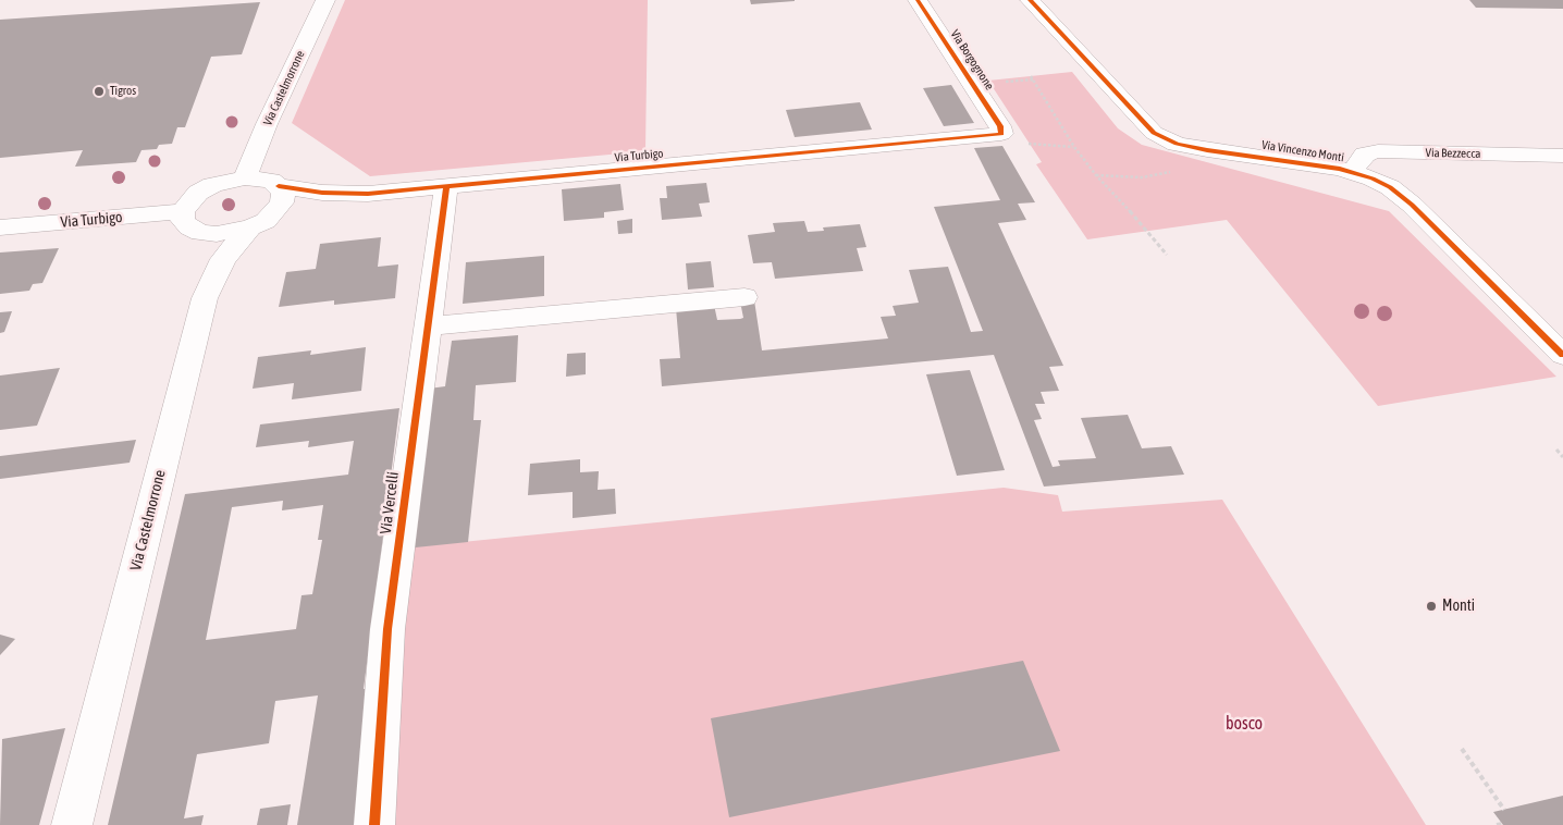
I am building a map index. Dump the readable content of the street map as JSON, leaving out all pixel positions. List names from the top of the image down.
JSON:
{
  "streets": {
    "street": [
      "Via Borgognone",
      "Via Castelmorrone",
      "Via Vincenzo Monti",
      "Via Bezzecca",
      "Via Turbigo",
      "Via Vercelli"
    ]
  },
  "crossings": [
    ["Via Borgognone", "Via Turbigo"],
    ["Via Castelmorrone", "Via Turbigo"],
    ["Via Vincenzo Monti", "Via Bezzecca"],
    ["Via Turbigo", "Via Vercelli"]
  ],
  "parks": ["bosco"],
  "places": ["Tigros", "Monti"]
}
